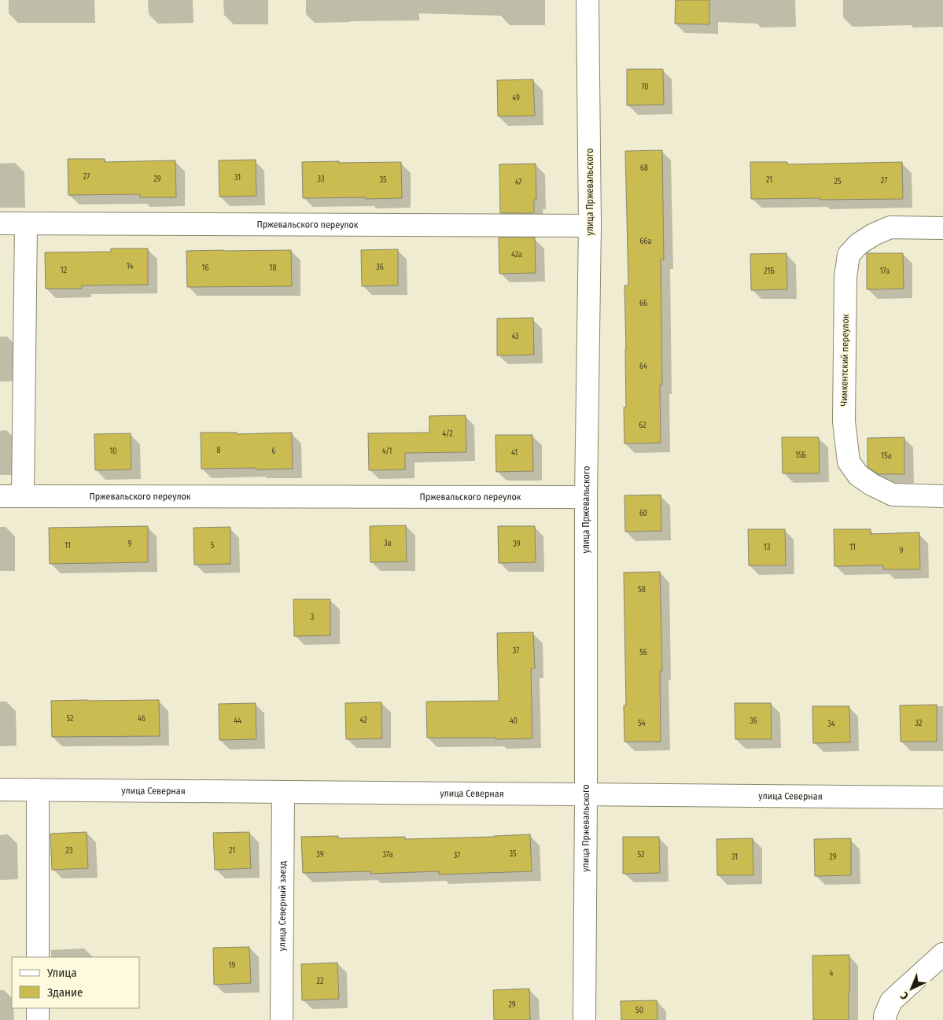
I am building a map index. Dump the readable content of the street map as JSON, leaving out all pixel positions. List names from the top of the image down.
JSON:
{
  "streets": {
    "street": [
      "улица Пржевальского",
      "Пржевальского переулок",
      "Чимкентский переулок",
      "улица Северная",
      "улица Северный заезд"
    ]
  },
  "crossings": [
    ["улица Пржевальского", "Пржевальского переулок"],
    ["улица Пржевальского", "улица Северная"],
    ["улица Северная", "улица Северный заезд"]
  ],
  "house_numbers": [
    "70",
    "49",
    "68",
    "27",
    "31",
    "29",
    "33",
    "35",
    "21",
    "27",
    "25",
    "47",
    "66а",
    "42а",
    "14",
    "36",
    "16",
    "18",
    "12",
    "21Б",
    "17а",
    "66",
    "43",
    "64",
    "62",
    "4/2",
    "8",
    "10",
    "6",
    "4/1",
    "41",
    "15Б",
    "15а",
    "60",
    "3а",
    "9",
    "39",
    "11",
    "5",
    "13",
    "11",
    "9",
    "58",
    "3",
    "37",
    "56",
    "52",
    "46",
    "42",
    "44",
    "40",
    "36",
    "54",
    "32",
    "34",
    "23",
    "21",
    "35",
    "39",
    "37а",
    "52",
    "37",
    "31",
    "29",
    "19",
    "4",
    "22",
    "29",
    "50"
  ],
  "legend": ["Улица", "Здание"],
  "north": "bottom left"
}
